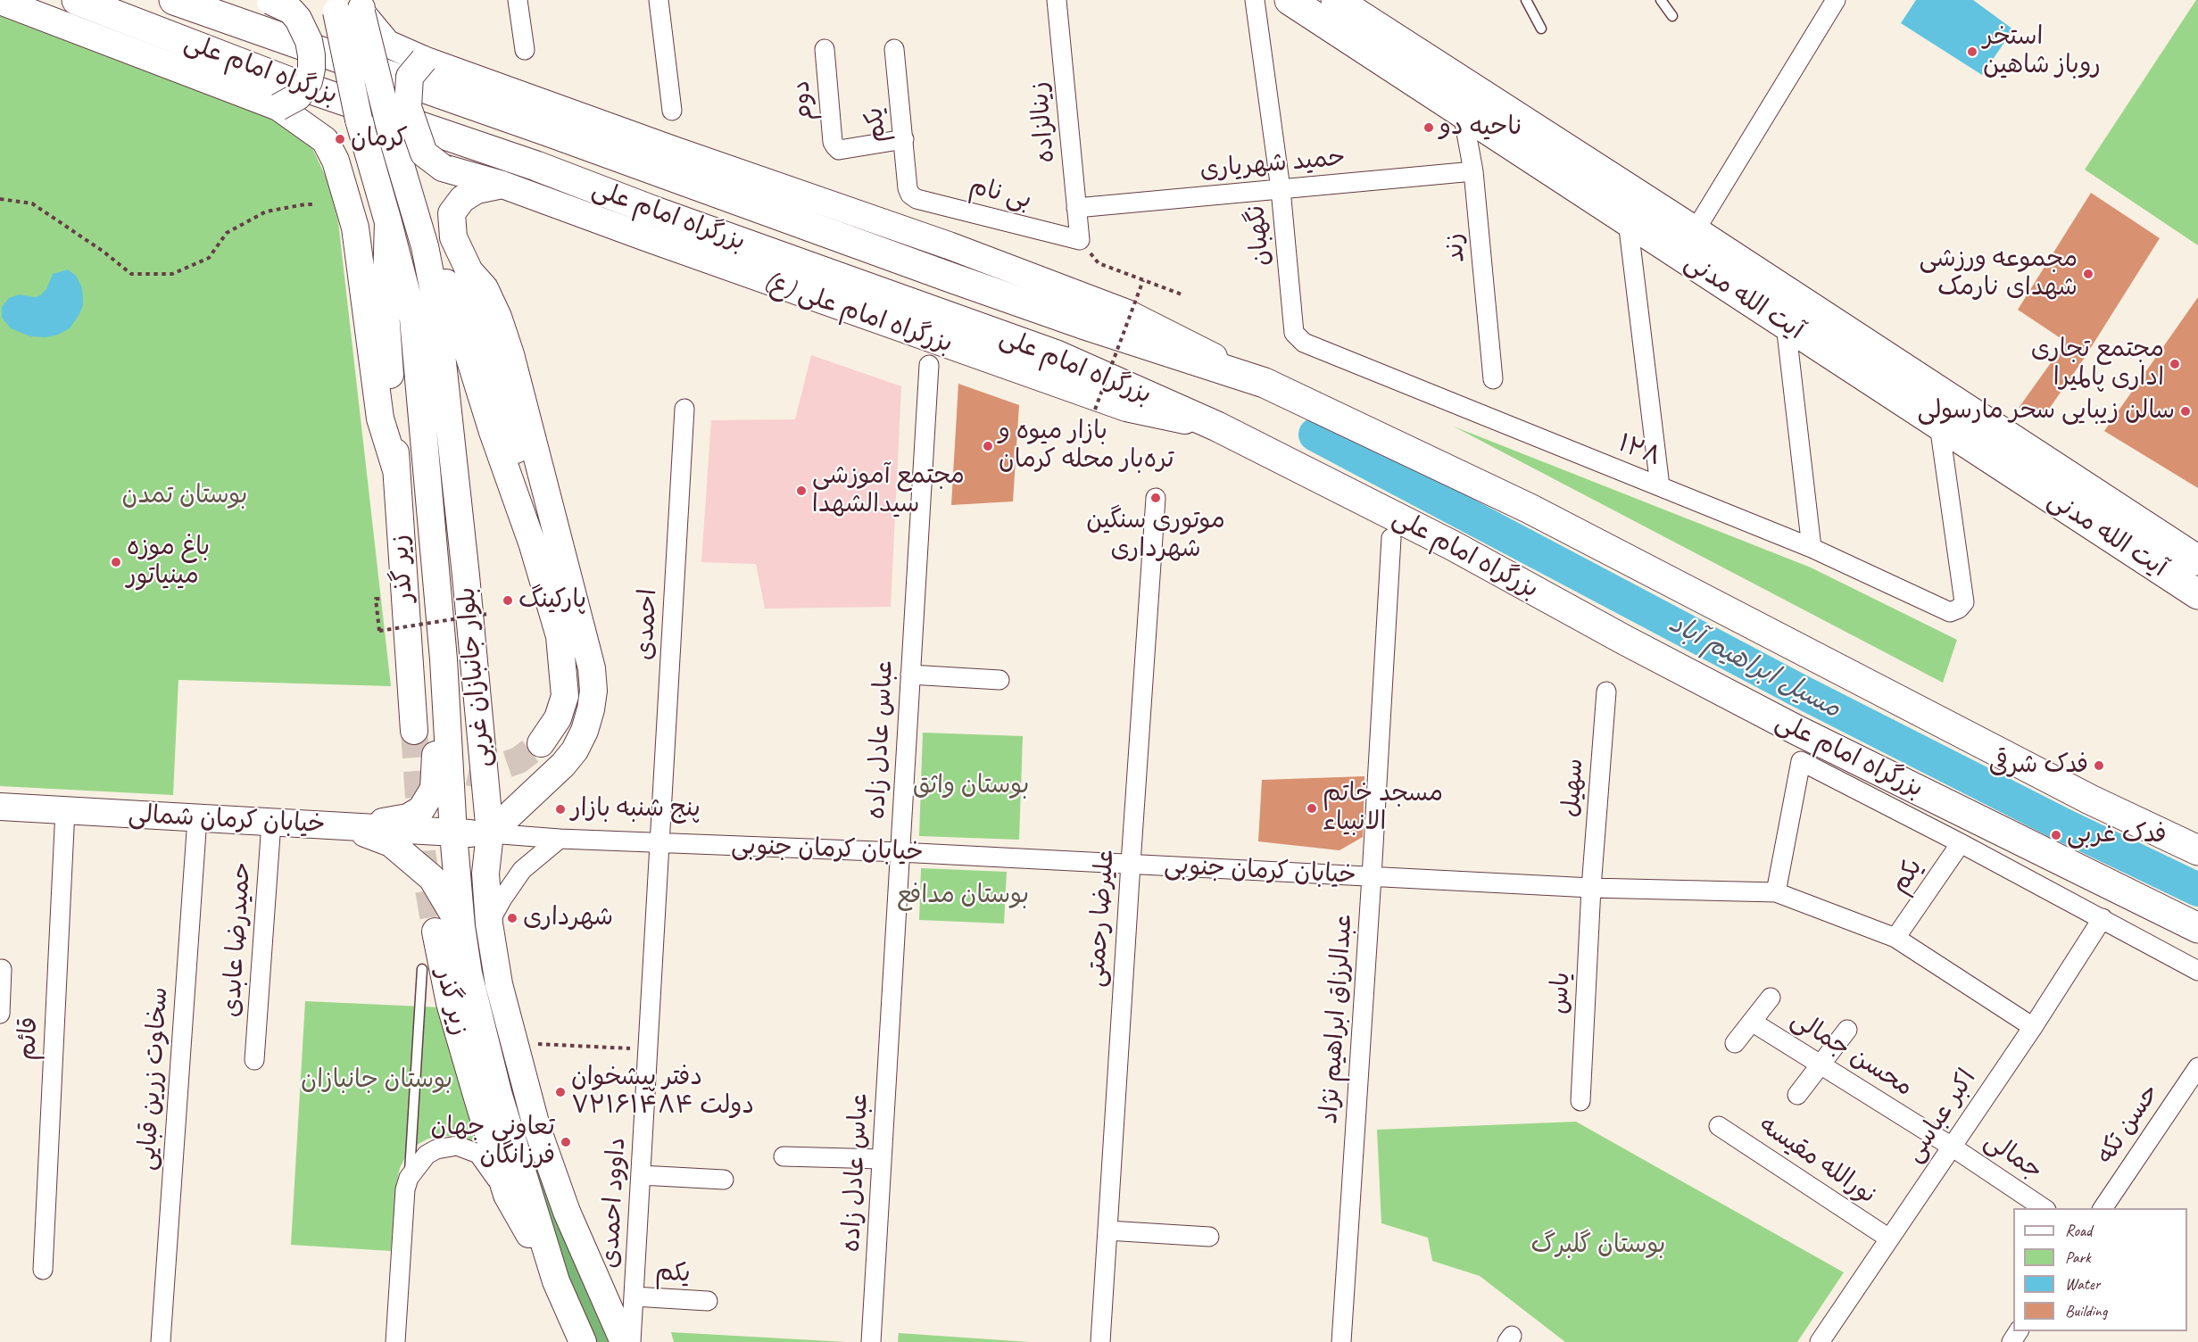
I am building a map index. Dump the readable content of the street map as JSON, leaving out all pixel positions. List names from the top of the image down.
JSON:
{
  "streets": {
    "main road": [
      "بزرگراه امام علی",
      "آیت الله مدنی",
      "بزرگراه امام علی (ع)",
      "زیر گذر",
      "بلوار جانبازان غربی",
      "خیابان کرمان شمالی",
      "خیابان کرمان جنوبی"
    ],
    "street": [
      "دوم",
      "زینالزاده",
      "یکم",
      "حمید شهریاری",
      "بی نام",
      "نگهبان",
      "زند",
      "۱۲۸",
      "احمدی",
      "عباس عادل زاده",
      "سهیل",
      "علیرضا رحمتی",
      "حمیدرضا عابدی",
      "یاس",
      "عبدالرزاق ابراهیم نژاد",
      "قائم",
      "محسن جمالی",
      "سخاوت زرین قبایی",
      "اکبر عباسی",
      "حسن تکه",
      "جمالی",
      "نورالله مقیسه",
      "داوود احمدی"
    ]
  },
  "crossings": [
    ["بزرگراه امام علی", "بزرگراه امام علی (ع)"],
    ["دوم", "یکم"],
    ["زینالزاده", "حمید شهریاری"],
    ["زینالزاده", "بی نام"],
    ["یکم", "بی نام"],
    ["یکم", "خیابان کرمان جنوبی"],
    ["یکم", "داوود احمدی"],
    ["حمید شهریاری", "نگهبان"],
    ["حمید شهریاری", "زند"],
    ["نگهبان", "۱۲۸"],
    ["زند", "آیت الله مدنی"],
    ["آیت الله مدنی", "۱۲۸"],
    ["زیر گذر", "بلوار جانبازان غربی"],
    ["احمدی", "خیابان کرمان جنوبی"],
    ["احمدی", "داوود احمدی"],
    ["بلوار جانبازان غربی", "خیابان کرمان شمالی"],
    ["بلوار جانبازان غربی", "خیابان کرمان جنوبی"],
    ["عباس عادل زاده", "خیابان کرمان جنوبی"],
    ["سهیل", "خیابان کرمان جنوبی"],
    ["سهیل", "یاس"],
    ["خیابان کرمان شمالی", "خیابان کرمان جنوبی"],
    ["خیابان کرمان شمالی", "حمیدرضا عابدی"],
    ["خیابان کرمان شمالی", "قائم"],
    ["خیابان کرمان شمالی", "سخاوت زرین قبایی"],
    ["خیابان کرمان جنوبی", "علیرضا رحمتی"],
    ["خیابان کرمان جنوبی", "یاس"],
    ["خیابان کرمان جنوبی", "عبدالرزاق ابراهیم نژاد"],
    ["خیابان کرمان جنوبی", "اکبر عباسی"],
    ["خیابان کرمان جنوبی", "داوود احمدی"],
    ["محسن جمالی", "اکبر عباسی"],
    ["محسن جمالی", "جمالی"],
    ["اکبر عباسی", "جمالی"],
    ["اکبر عباسی", "نورالله مقیسه"]
  ],
  "water": ["مسیل ابراهیم آباد"],
  "parks": [
    "بوستان تمدن",
    "بوستان واثق",
    "بوستان مدافع",
    "بوستان جانبازان",
    "بوستان گلبرگ"
  ],
  "places": [
    "استخر روباز شاهین",
    "ناحیه دو",
    "کرمان",
    "مجموعه ورزشی شهدای نارمک",
    "مجتمع تجاری اداری پالمیرا",
    "سالن زیبایی سحر مارسولی",
    "بازار میوه و تره‌بار محله کرمان",
    "مجتمع آموزشی سیدالشهدا",
    "موتوری سنگین شهرداری",
    "باغ موزه مینیاتور",
    "پارکینگ",
    "فدک شرقی",
    "مسجد خاتم الانبیاء",
    "پنج شنبه بازار",
    "فدک غربی",
    "شهرداری",
    "دفتر پیشخوان دولت ۷۲۱۶۱۴۸۴",
    "تعاونی جهان فرزانگان"
  ],
  "legend": [
    "Road",
    "Park",
    "Water",
    "Building"
  ]
}
